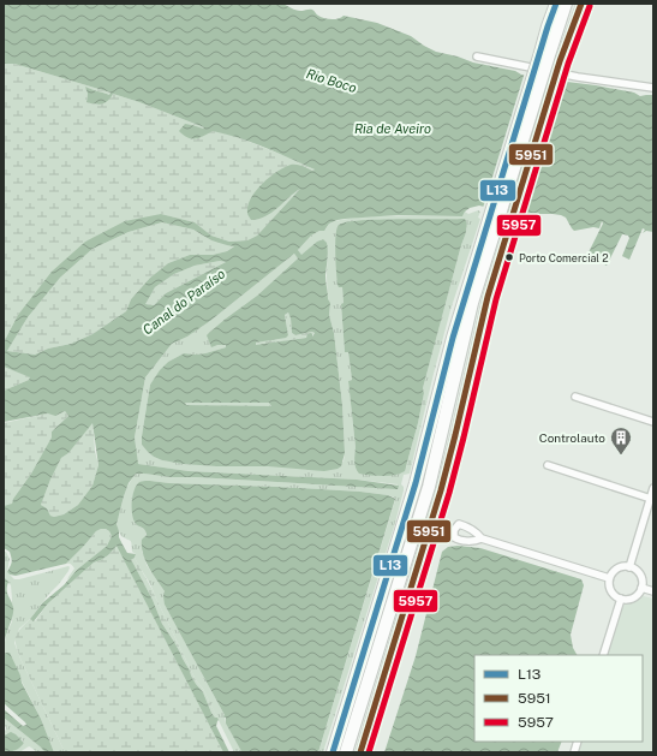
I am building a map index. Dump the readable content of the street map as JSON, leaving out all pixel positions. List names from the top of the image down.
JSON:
{
  "water": ["Rio Boco", "Ria de Aveiro", "Canal do Paraíso"],
  "places": {
    "other": ["Porto Comercial 2"],
    "building": ["Controlauto"]
  },
  "lines": ["transit line L13", "transit line 5951", "transit line 5957"],
  "legend": ["L13", "5951", "5957"]
}
